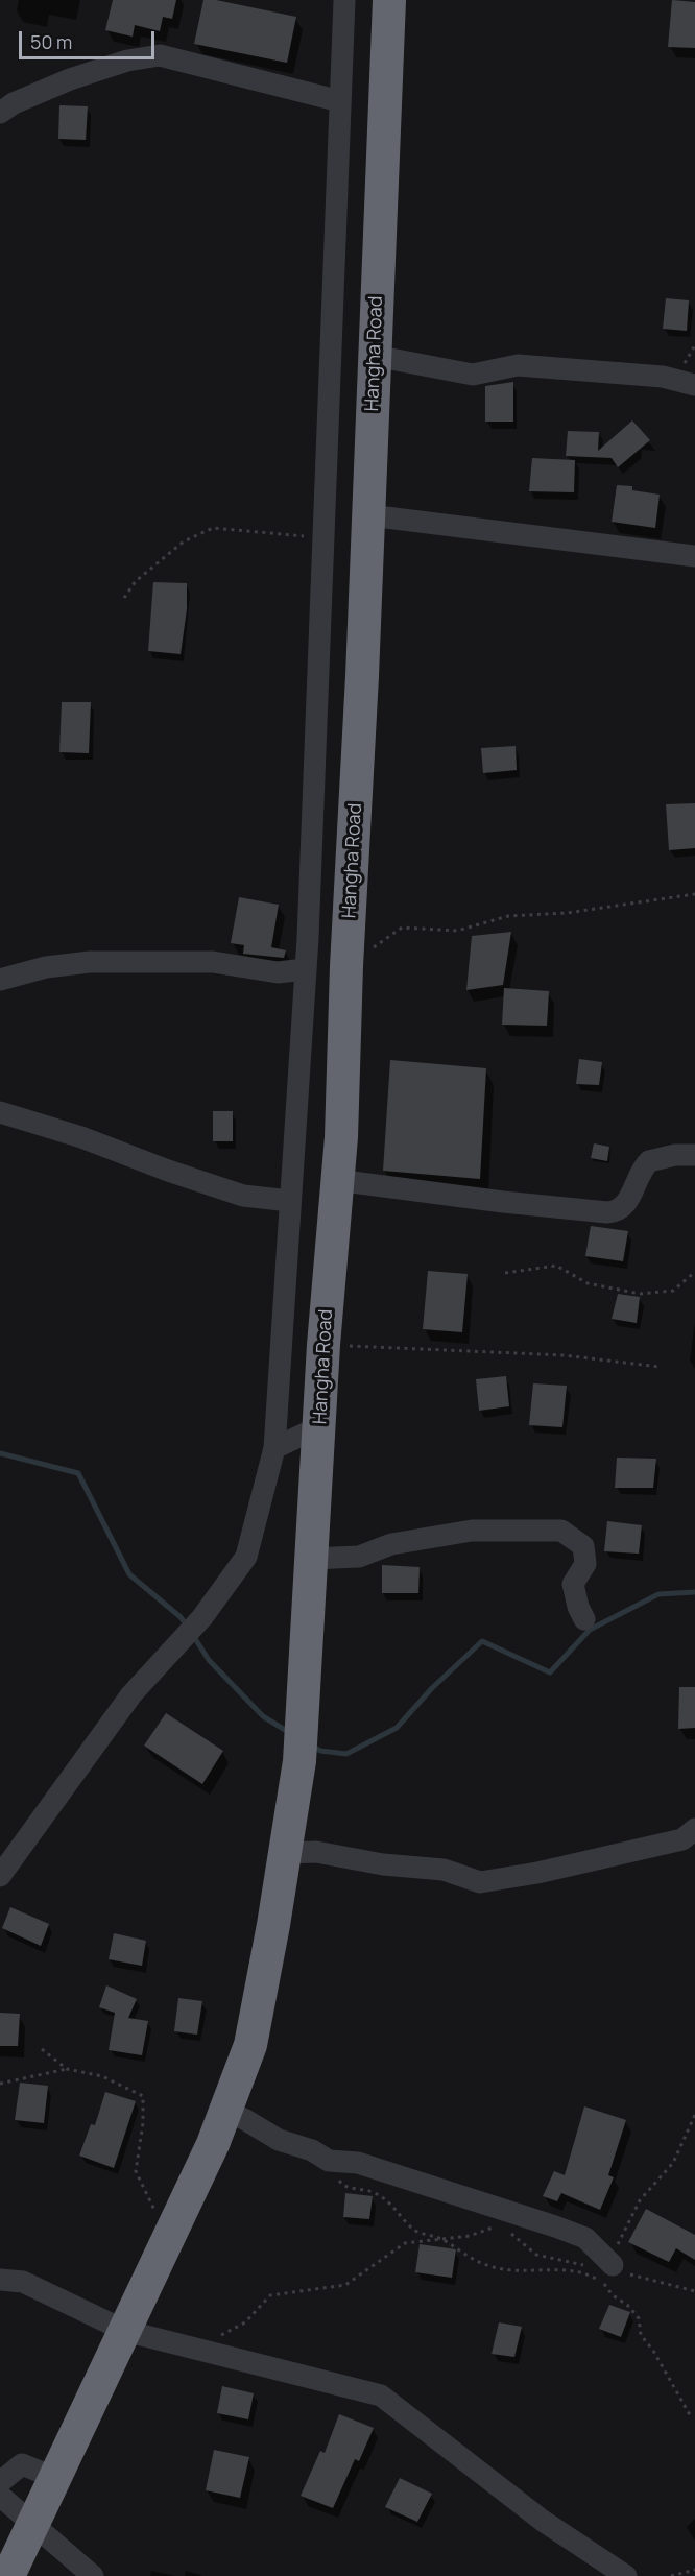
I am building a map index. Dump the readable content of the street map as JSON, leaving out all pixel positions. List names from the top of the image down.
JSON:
{
  "streets": {
    "highway": ["Hangha Road"]
  },
  "scale_bar": "50 m"
}
